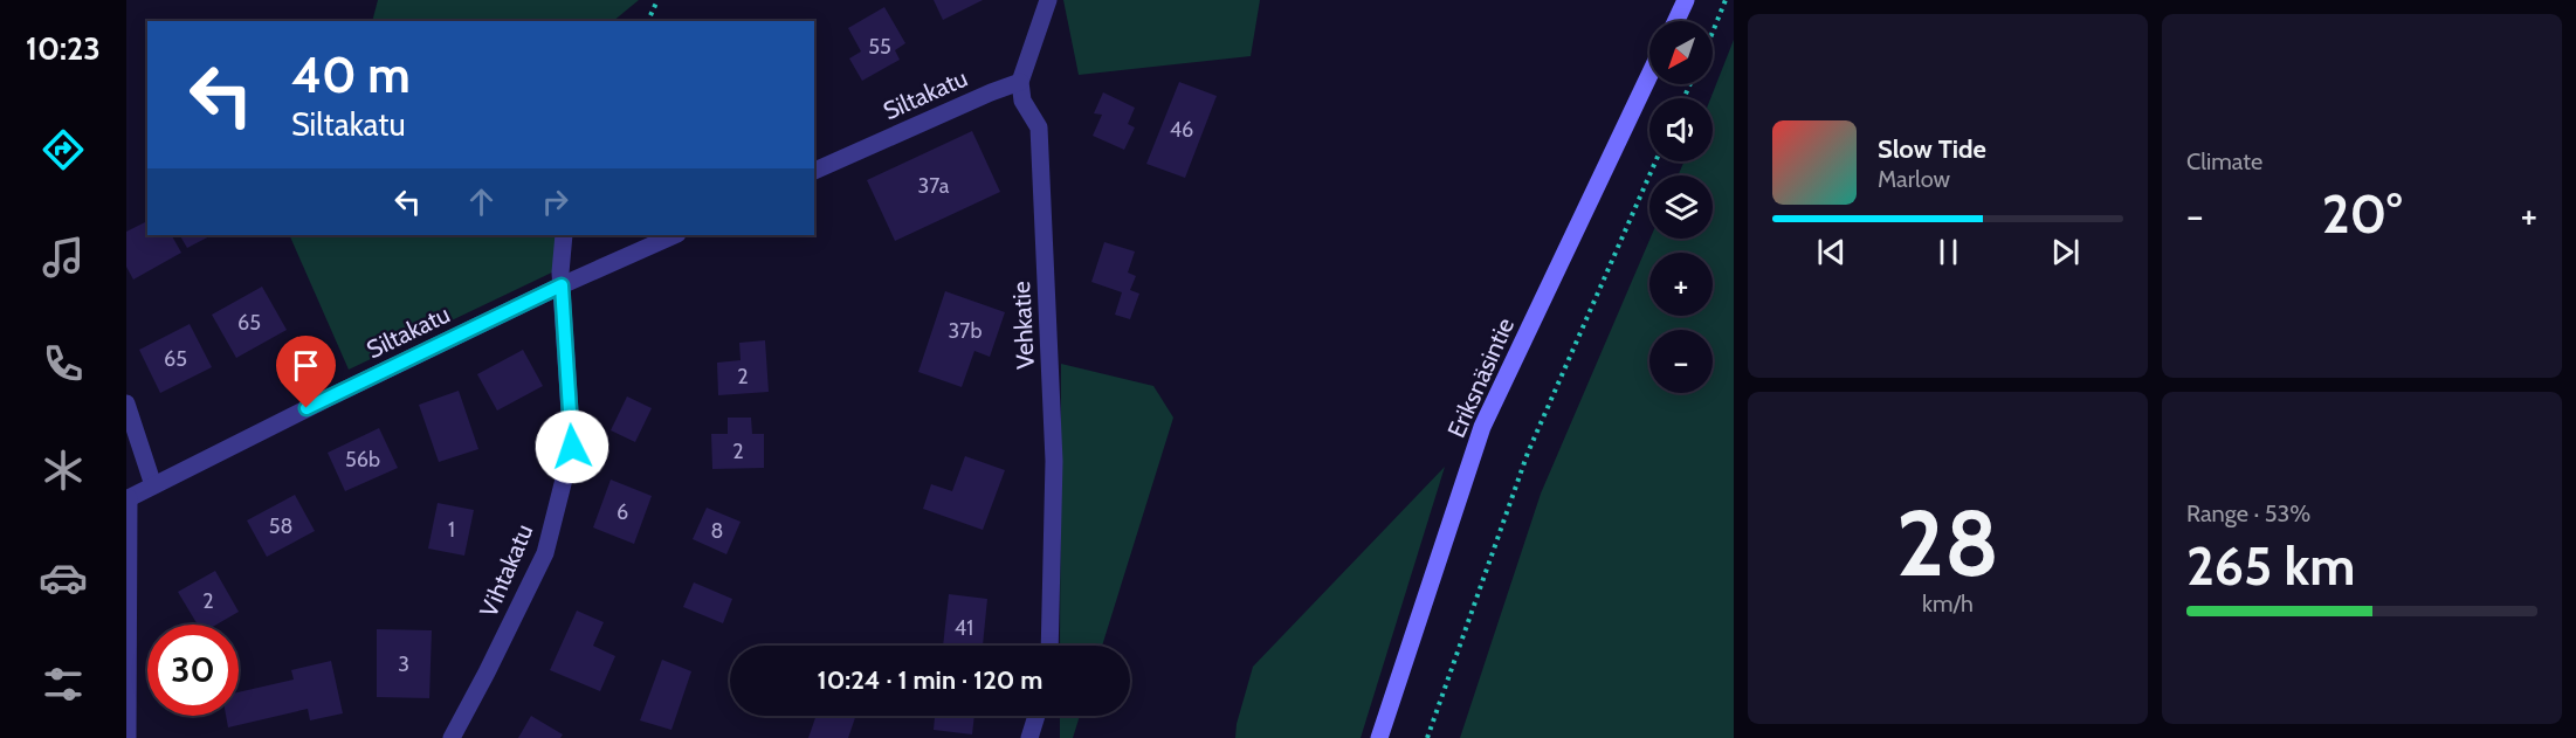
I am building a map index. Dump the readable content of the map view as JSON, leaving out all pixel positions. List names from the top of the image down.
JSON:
{
  "streets": {
    "street": [
      "Siltakatu",
      "Vehkatie",
      "Eriksnäsintie",
      "Vihtakatu"
    ]
  },
  "crossings": [
    ["Siltakatu", "Vehkatie"],
    ["Siltakatu", "Vihtakatu"]
  ],
  "house_numbers": [
    "55",
    "46",
    "37a",
    "65",
    "37b",
    "65",
    "2",
    "2",
    "56b",
    "6",
    "58",
    "1",
    "8",
    "2",
    "41",
    "3"
  ],
  "north": "bottom left",
  "page": {
    "tabs": "10:23",
    "tile": [
      "Climate",
      ["28", "km/h"],
      ["Range · 53%", "265 km"]
    ],
    "map_buttons": ["+", "−"],
    "turn": ["40 m", "Siltakatu"],
    "song": ["Slow Tide", "Marlow"],
    "heat": ["−", "20°", "+"],
    "limit": "30",
    "trip": "10:24 · 1 min · 120 m"
  }
}
